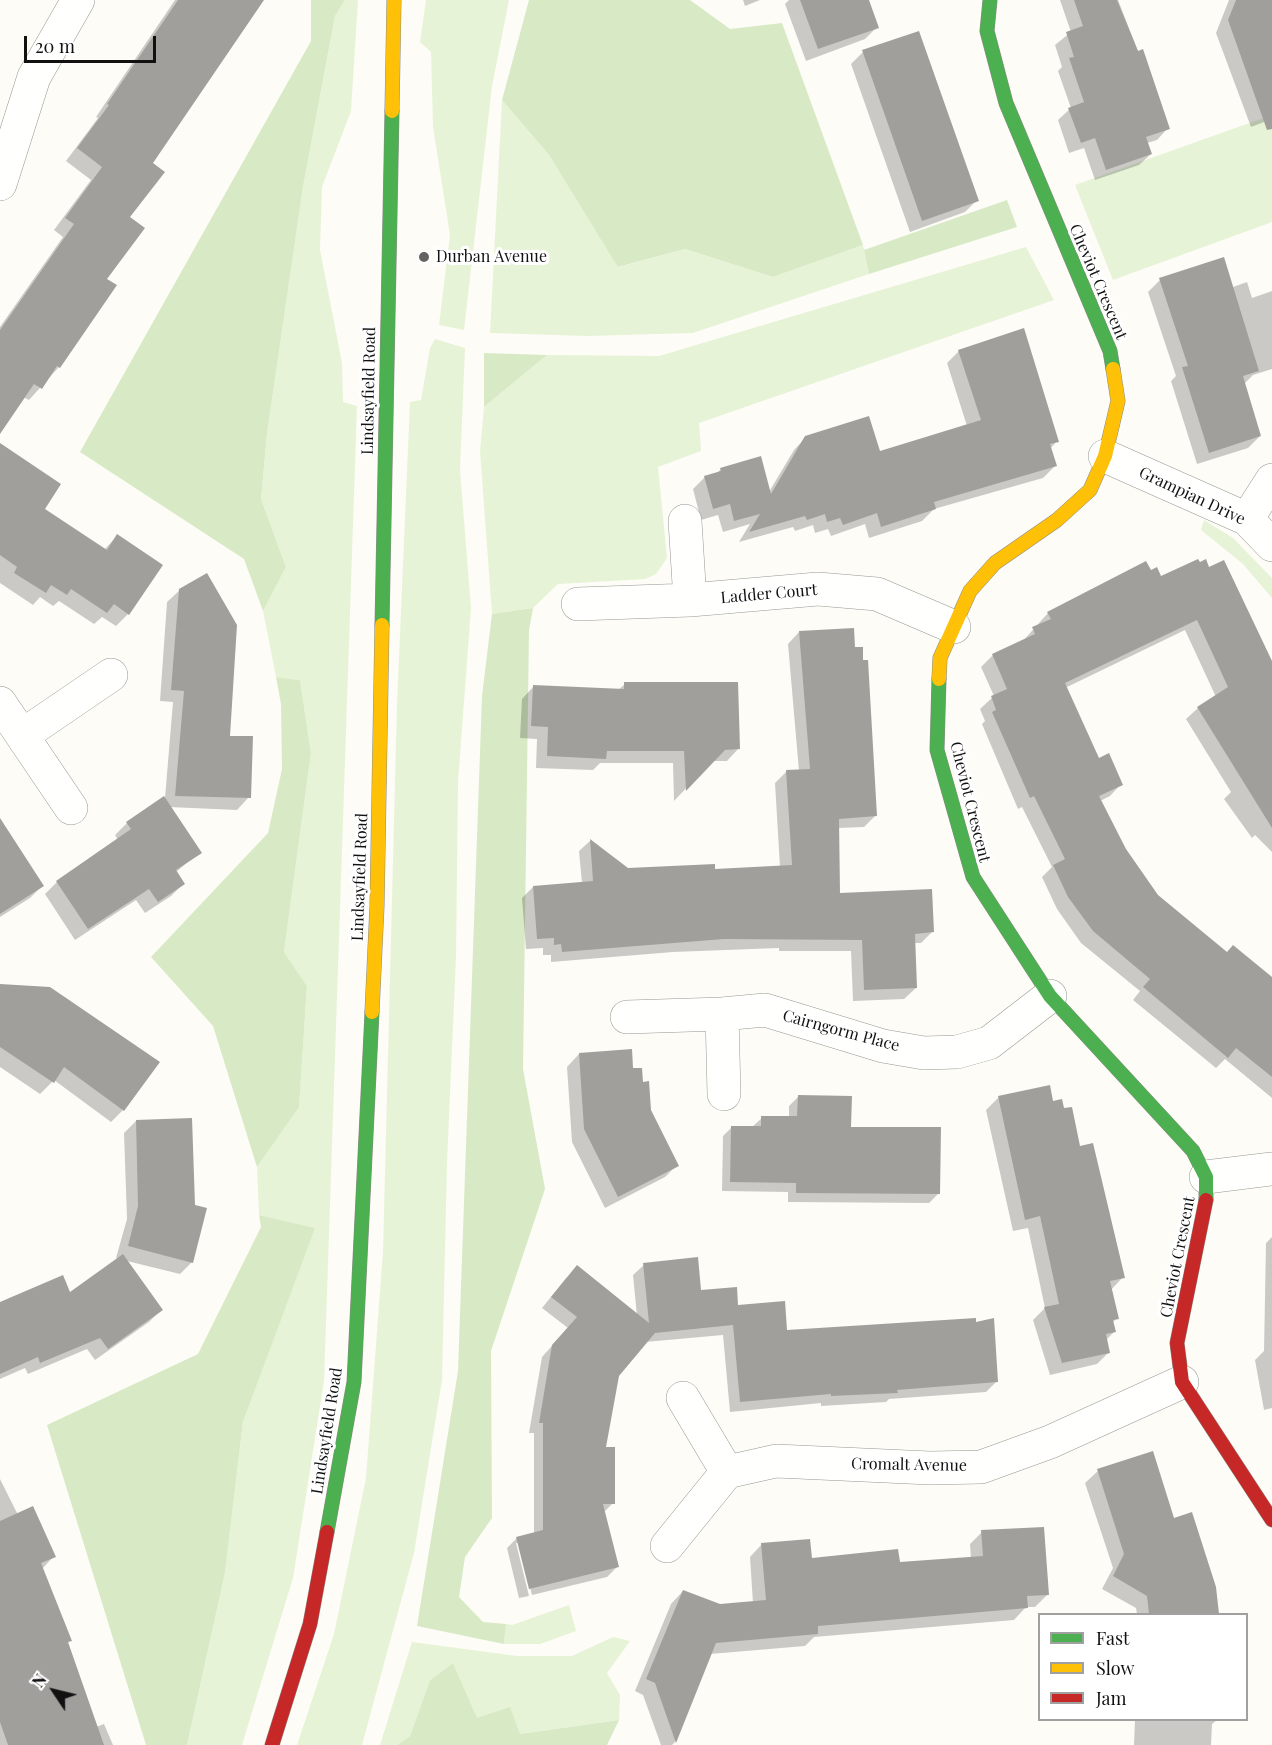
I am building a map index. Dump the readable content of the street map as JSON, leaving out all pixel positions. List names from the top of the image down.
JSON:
{
  "streets": {
    "street": [
      "Cheviot Crescent",
      "Lindsayfield Road",
      "Grampian Drive",
      "Ladder Court",
      "Cairngorm Place",
      "Cromalt Avenue"
    ]
  },
  "crossings": [
    ["Cheviot Crescent", "Grampian Drive"],
    ["Cheviot Crescent", "Ladder Court"],
    ["Cheviot Crescent", "Cairngorm Place"],
    ["Cheviot Crescent", "Cromalt Avenue"]
  ],
  "places": ["Durban Avenue"],
  "legend": ["Fast", "Slow", "Jam"],
  "scale_bar": "20 m",
  "north": "top left"
}
